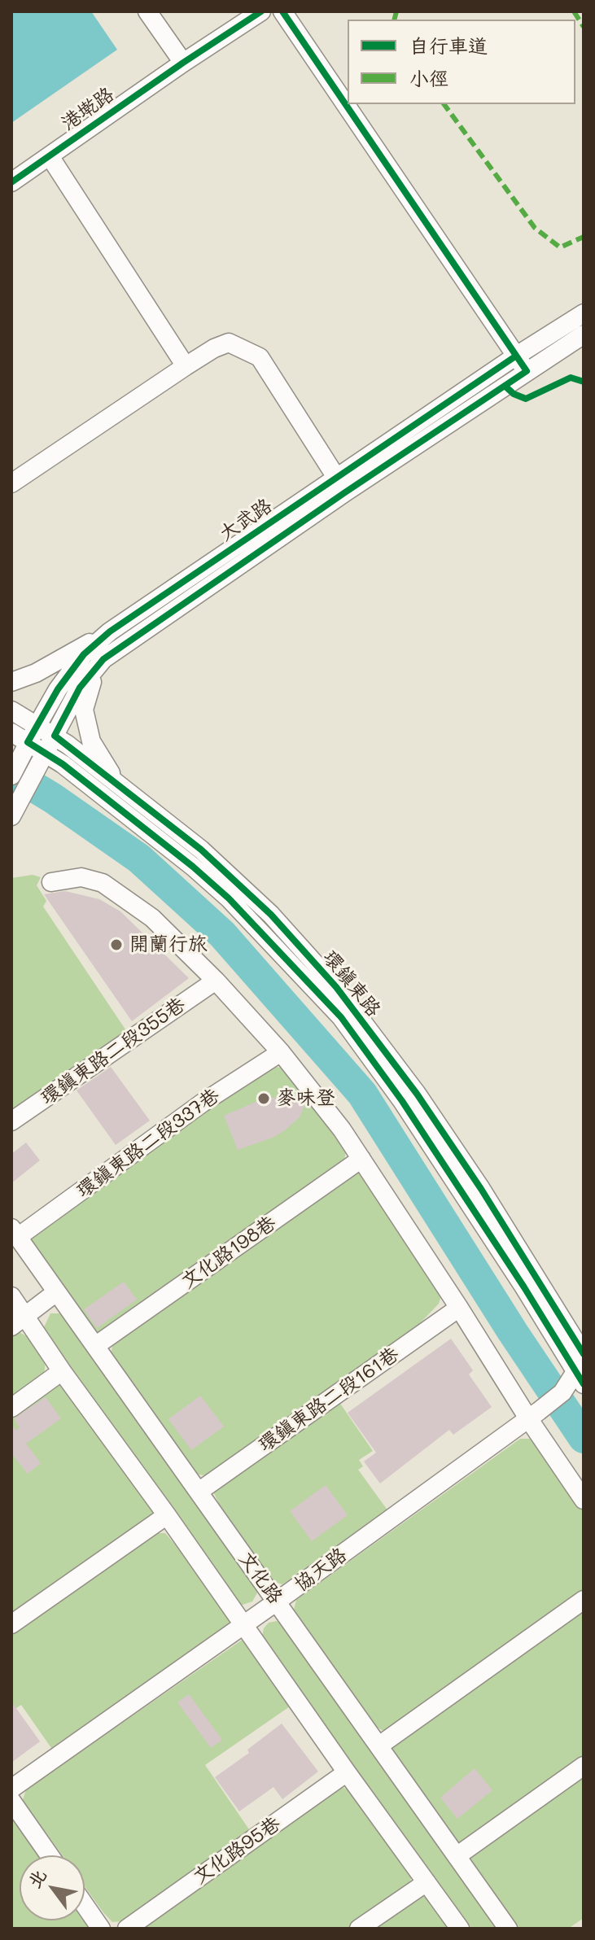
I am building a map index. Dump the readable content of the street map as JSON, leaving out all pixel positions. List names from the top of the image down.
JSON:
{
  "streets": {
    "street": [
      "港墘路",
      "大武路",
      "環鎮東路",
      "環鎮東路二段355巷",
      "環鎮東路二段337巷",
      "文化路198巷",
      "環鎮東路二段161巷",
      "協天路",
      "文化路",
      "文化路95巷"
    ]
  },
  "crossings": [
    ["大武路", "環鎮東路"],
    ["環鎮東路", "協天路"],
    ["環鎮東路二段337巷", "文化路"],
    ["文化路198巷", "文化路"],
    ["環鎮東路二段161巷", "文化路"],
    ["協天路", "文化路"]
  ],
  "places": ["開蘭行旅", "麥味登"],
  "legend": ["自行車道", "小徑"],
  "north": "top left"
}
